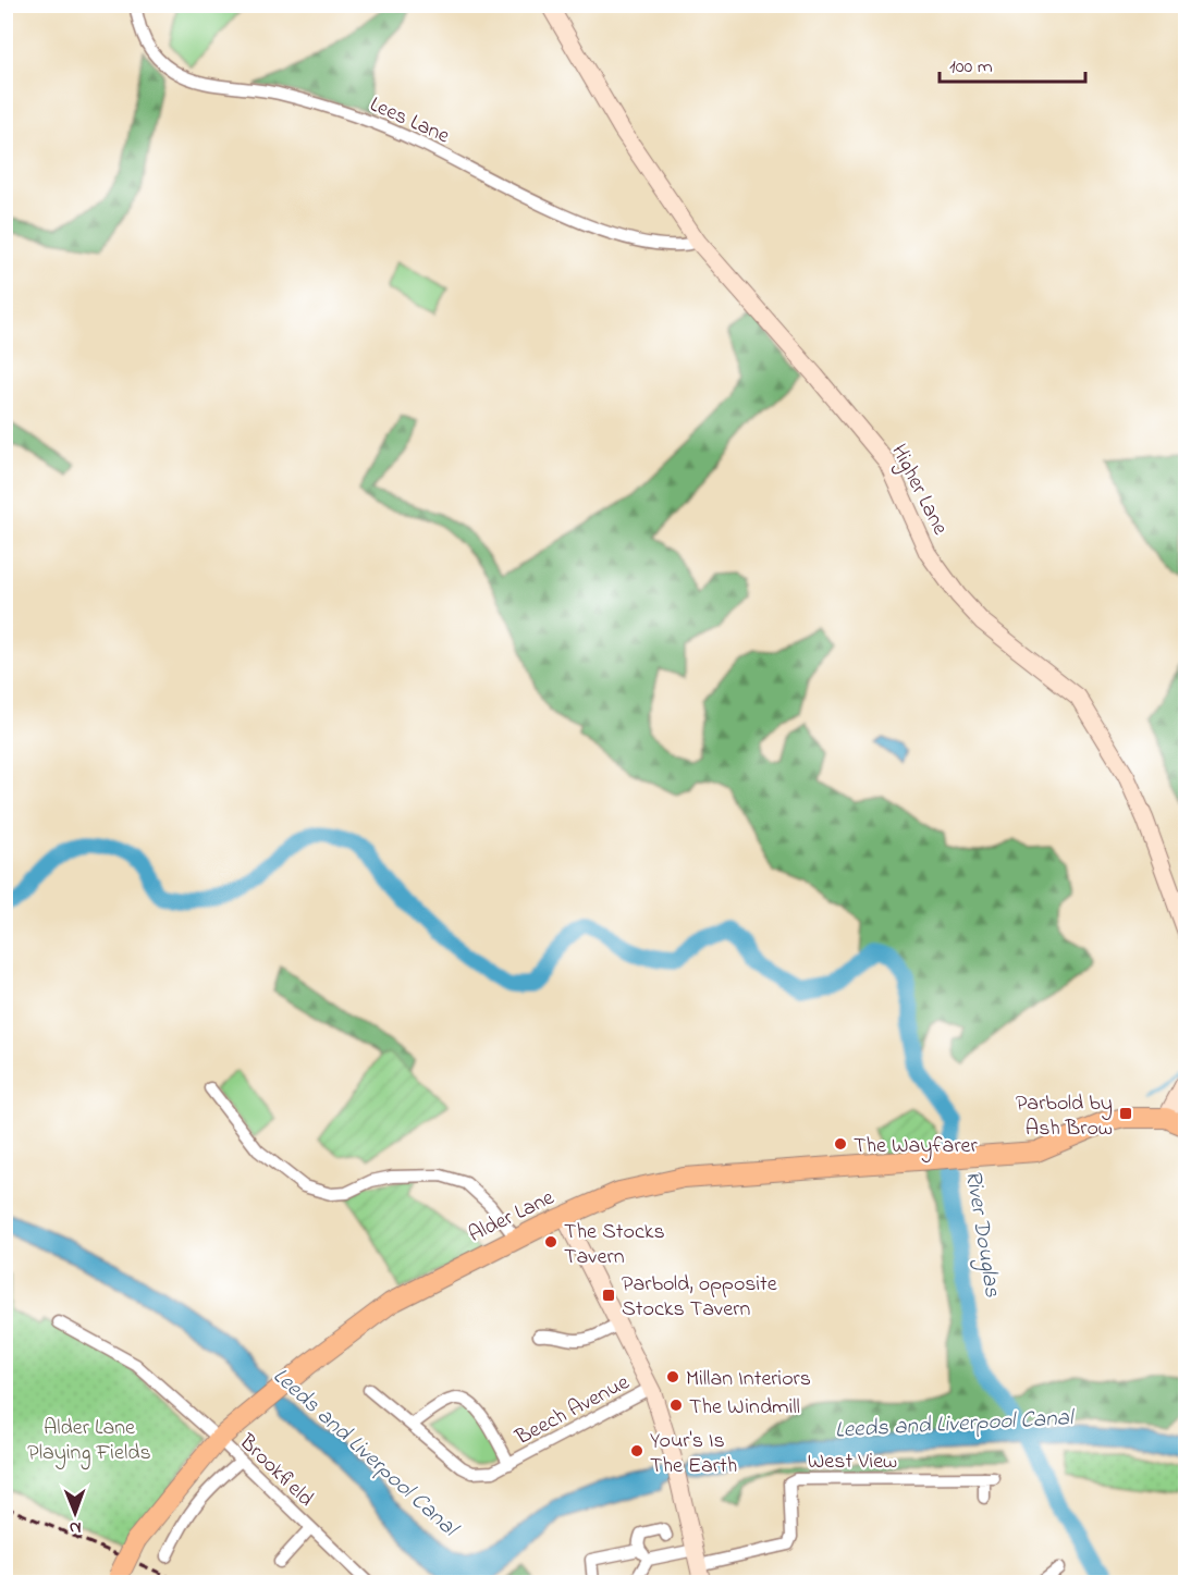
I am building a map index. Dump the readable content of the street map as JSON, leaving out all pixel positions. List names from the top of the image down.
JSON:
{
  "streets": {
    "highway": ["Alder Lane"],
    "street": [
      "Lees Lane",
      "Higher Lane",
      "Beech Avenue",
      "West View",
      "Brookfield"
    ]
  },
  "crossings": [
    ["Lees Lane", "Higher Lane"],
    ["Alder Lane", "Brookfield"]
  ],
  "water": ["River Douglas", "Leeds and Liverpool Canal"],
  "parks": ["Alder Lane Playing Fields"],
  "places": {
    "transit": ["Parbold by Ash Brow", "Parbold, opposite Stocks Tavern"],
    "other": [
      "The Wayfarer",
      "The Stocks Tavern",
      "Millan Interiors",
      "The Windmill",
      "Your's Is The Earth"
    ]
  },
  "scale_bar": "100 m",
  "north": "bottom"
}
